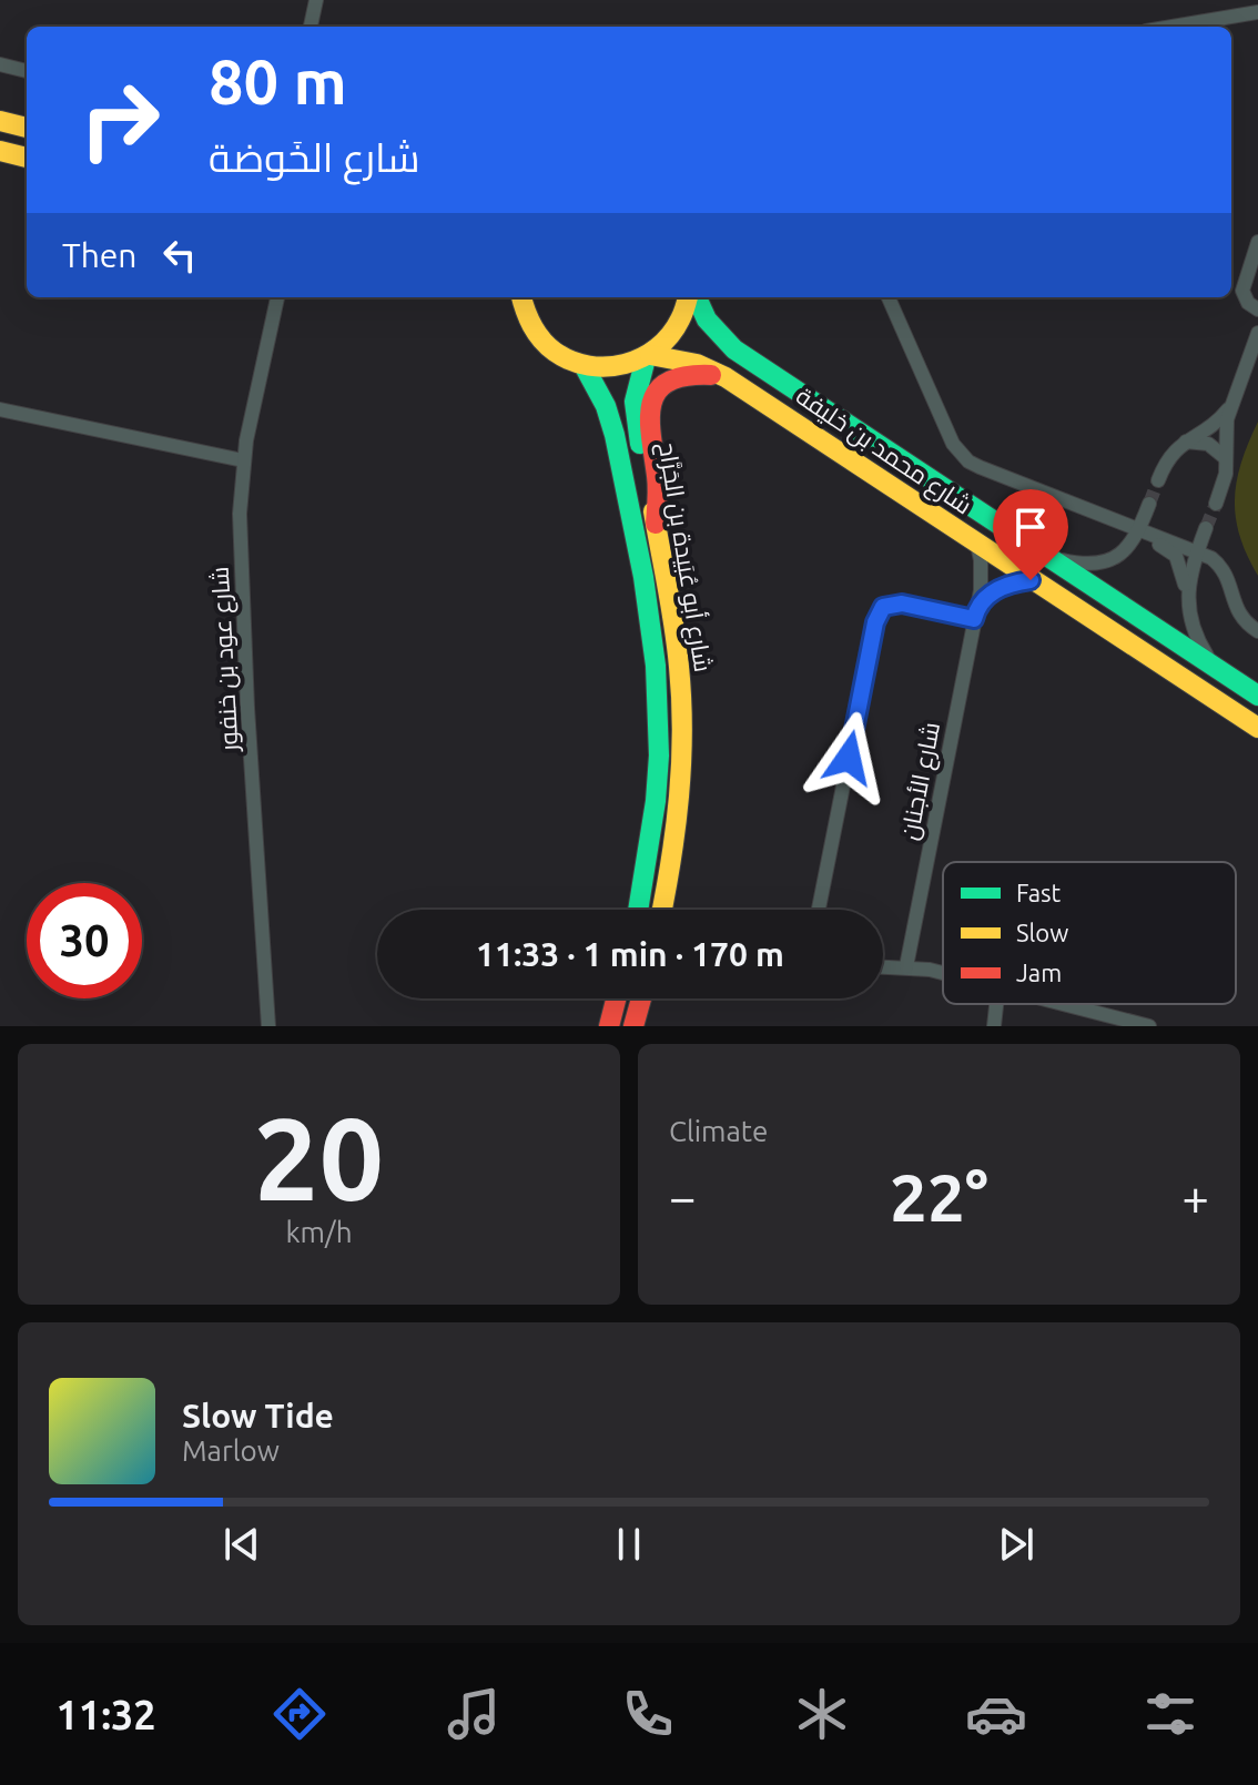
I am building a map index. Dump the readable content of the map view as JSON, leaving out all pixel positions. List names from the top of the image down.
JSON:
{
  "streets": {
    "main road": ["شارع محمد بن خليفة", "شارع أبو عُبَيدة بن الجَرَّاح"],
    "street": ["شارع عود بن خنفور", "شارع الأجنان"]
  },
  "crossings": [
    ["شارع محمد بن خليفة", "شارع أبو عُبَيدة بن الجَرَّاح"],
    ["شارع محمد بن خليفة", "شارع الأجنان"]
  ],
  "legend": ["Fast", "Slow", "Jam"],
  "page": {
    "turn": ["80 m", "شارع الخَوضة"],
    "then": "Then",
    "limit": "30",
    "trip": "11:33 · 1 min · 170 m",
    "tile": [
      ["20", "km/h"],
      "Climate"
    ],
    "heat": ["−", "22°", "+"],
    "song": ["Slow Tide", "Marlow"],
    "tabs": "11:32"
  }
}
